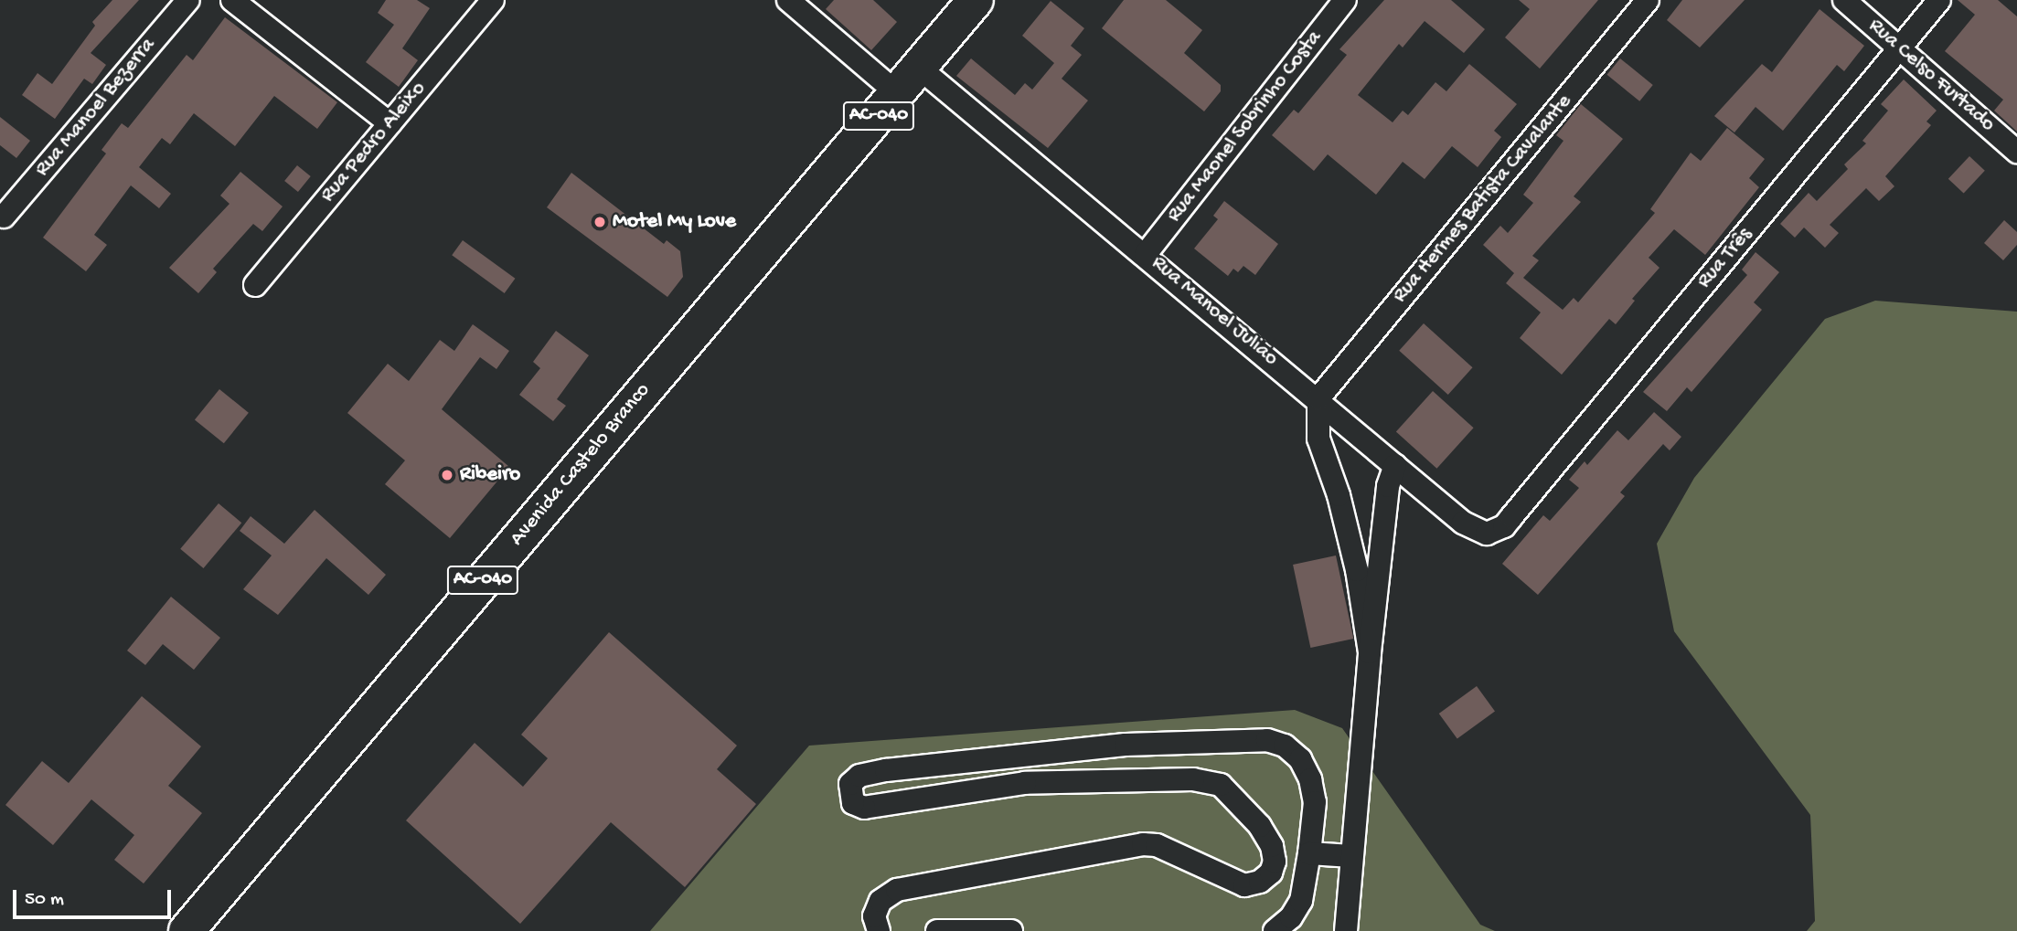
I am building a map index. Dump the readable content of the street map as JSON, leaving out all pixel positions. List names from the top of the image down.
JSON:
{
  "streets": {
    "highway": ["AC-040", "Avenida Castelo Branco"],
    "street": [
      "Rua Celso Furtado",
      "Rua Manoel Bezerra",
      "Rua Maonel Sobrinho Costa",
      "Rua Pedro Aleixo",
      "Rua Hermes Batista Cavalante",
      "Rua Três",
      "Rua Manoel Julião"
    ]
  },
  "crossings": [
    ["Rua Celso Furtado", "Rua Três"],
    ["Rua Maonel Sobrinho Costa", "Rua Manoel Julião"],
    ["Rua Hermes Batista Cavalante", "Rua Manoel Julião"],
    ["Rua Três", "Rua Manoel Julião"],
    ["Rua Manoel Julião", "Avenida Castelo Branco"]
  ],
  "places": ["Motel My Love", "Ribeiro"],
  "scale_bar": "50 m"
}
